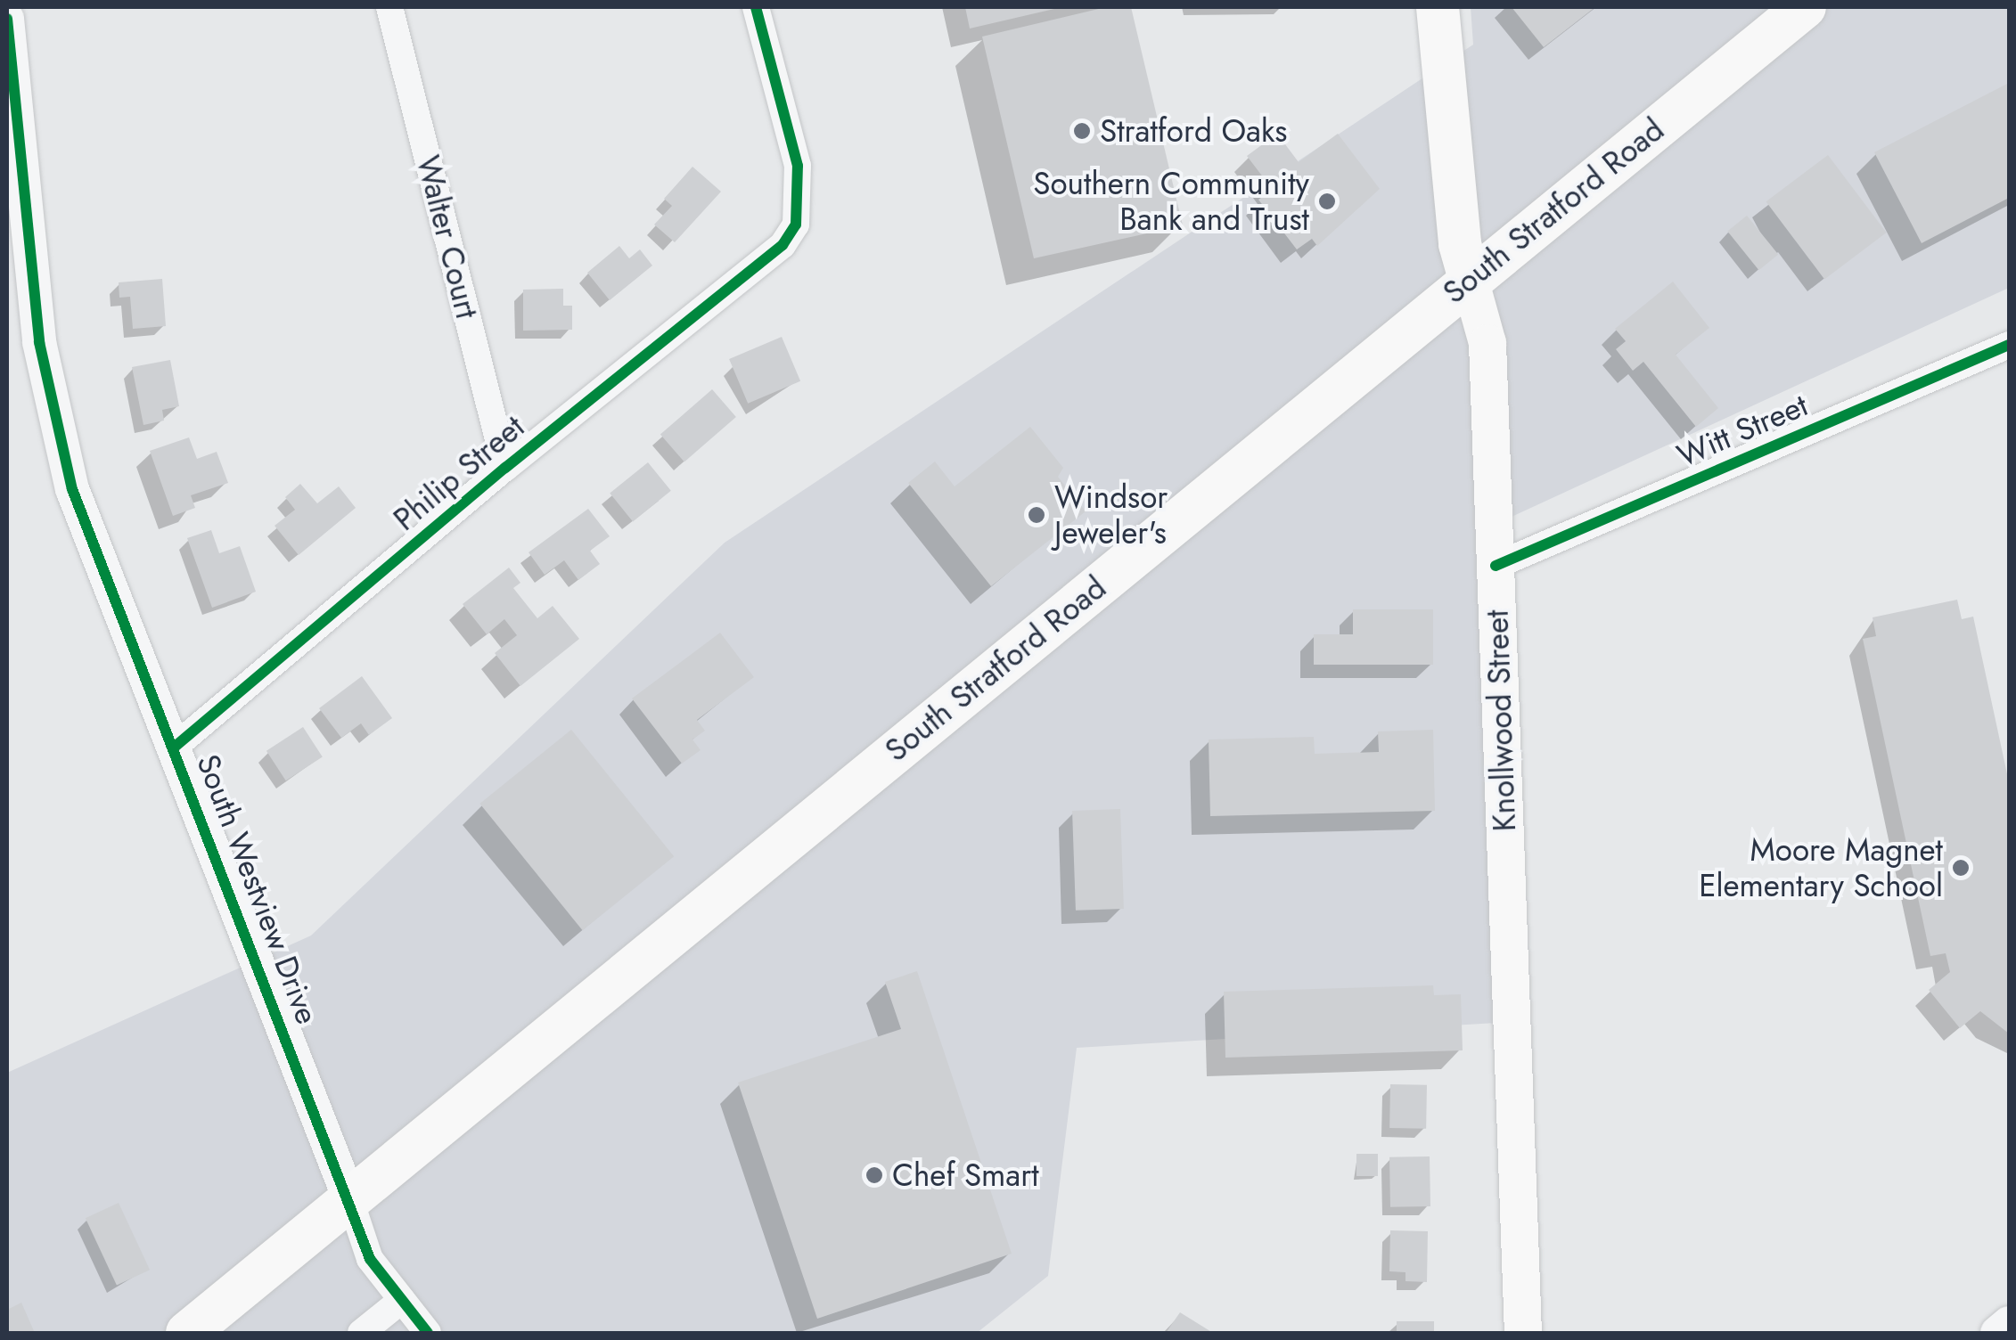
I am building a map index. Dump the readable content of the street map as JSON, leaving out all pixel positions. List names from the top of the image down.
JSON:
{
  "streets": {
    "main road": ["South Stratford Road", "Knollwood Street"],
    "street": [
      "Walter Court",
      "Witt Street",
      "Philip Street",
      "South Westview Drive"
    ]
  },
  "crossings": [
    ["South Stratford Road", "Knollwood Street"],
    ["South Stratford Road", "South Westview Drive"],
    ["Walter Court", "Philip Street"],
    ["Witt Street", "Knollwood Street"],
    ["Philip Street", "South Westview Drive"]
  ],
  "places": [
    "Stratford Oaks",
    "Southern Community Bank and Trust",
    "Windsor Jeweler's",
    "Moore Magnet Elementary School",
    "Chef Smart"
  ]
}
